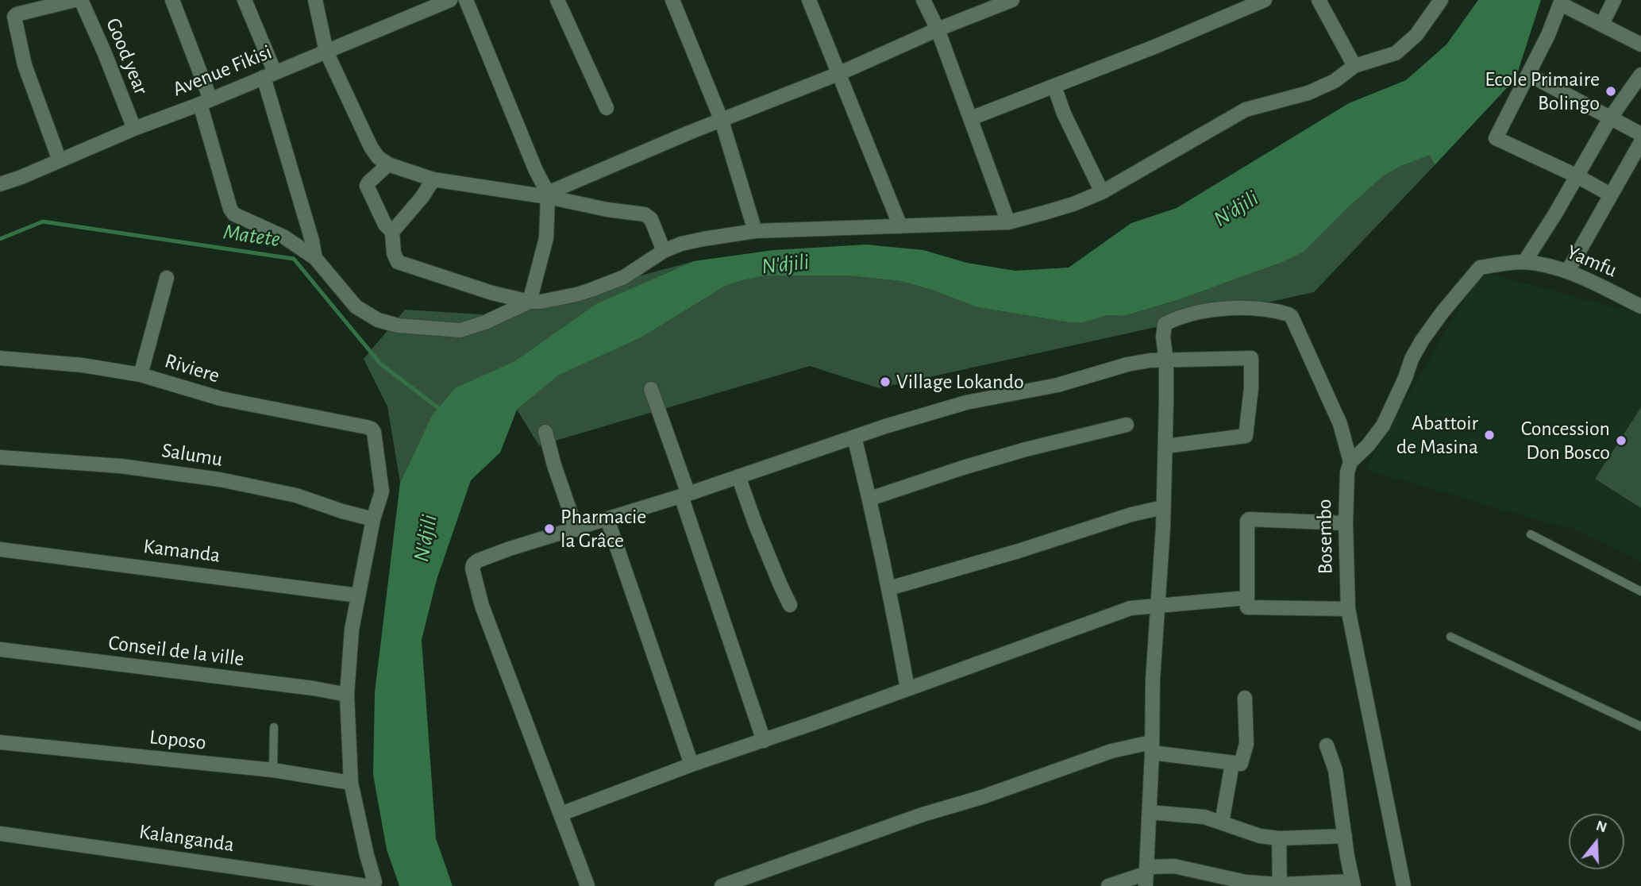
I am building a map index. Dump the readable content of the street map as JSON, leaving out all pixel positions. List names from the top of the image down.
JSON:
{
  "streets": {
    "street": [
      "Good year",
      "Avenue Fikisi",
      "Yamfu",
      "Riviere",
      "Salumu",
      "Bosembo",
      "Kamanda",
      "Conseil de la ville",
      "Loposo",
      "Kalanganda"
    ]
  },
  "crossings": [
    ["Good year", "Avenue Fikisi"],
    ["Riviere", "Salumu"]
  ],
  "water": ["N'djili", "Matete"],
  "places": [
    "Ecole Primaire Bolingo",
    "Village Lokando",
    "Abattoir de Masina",
    "Concession Don Bosco",
    "Pharmacie la Grâce"
  ],
  "north": "top"
}
